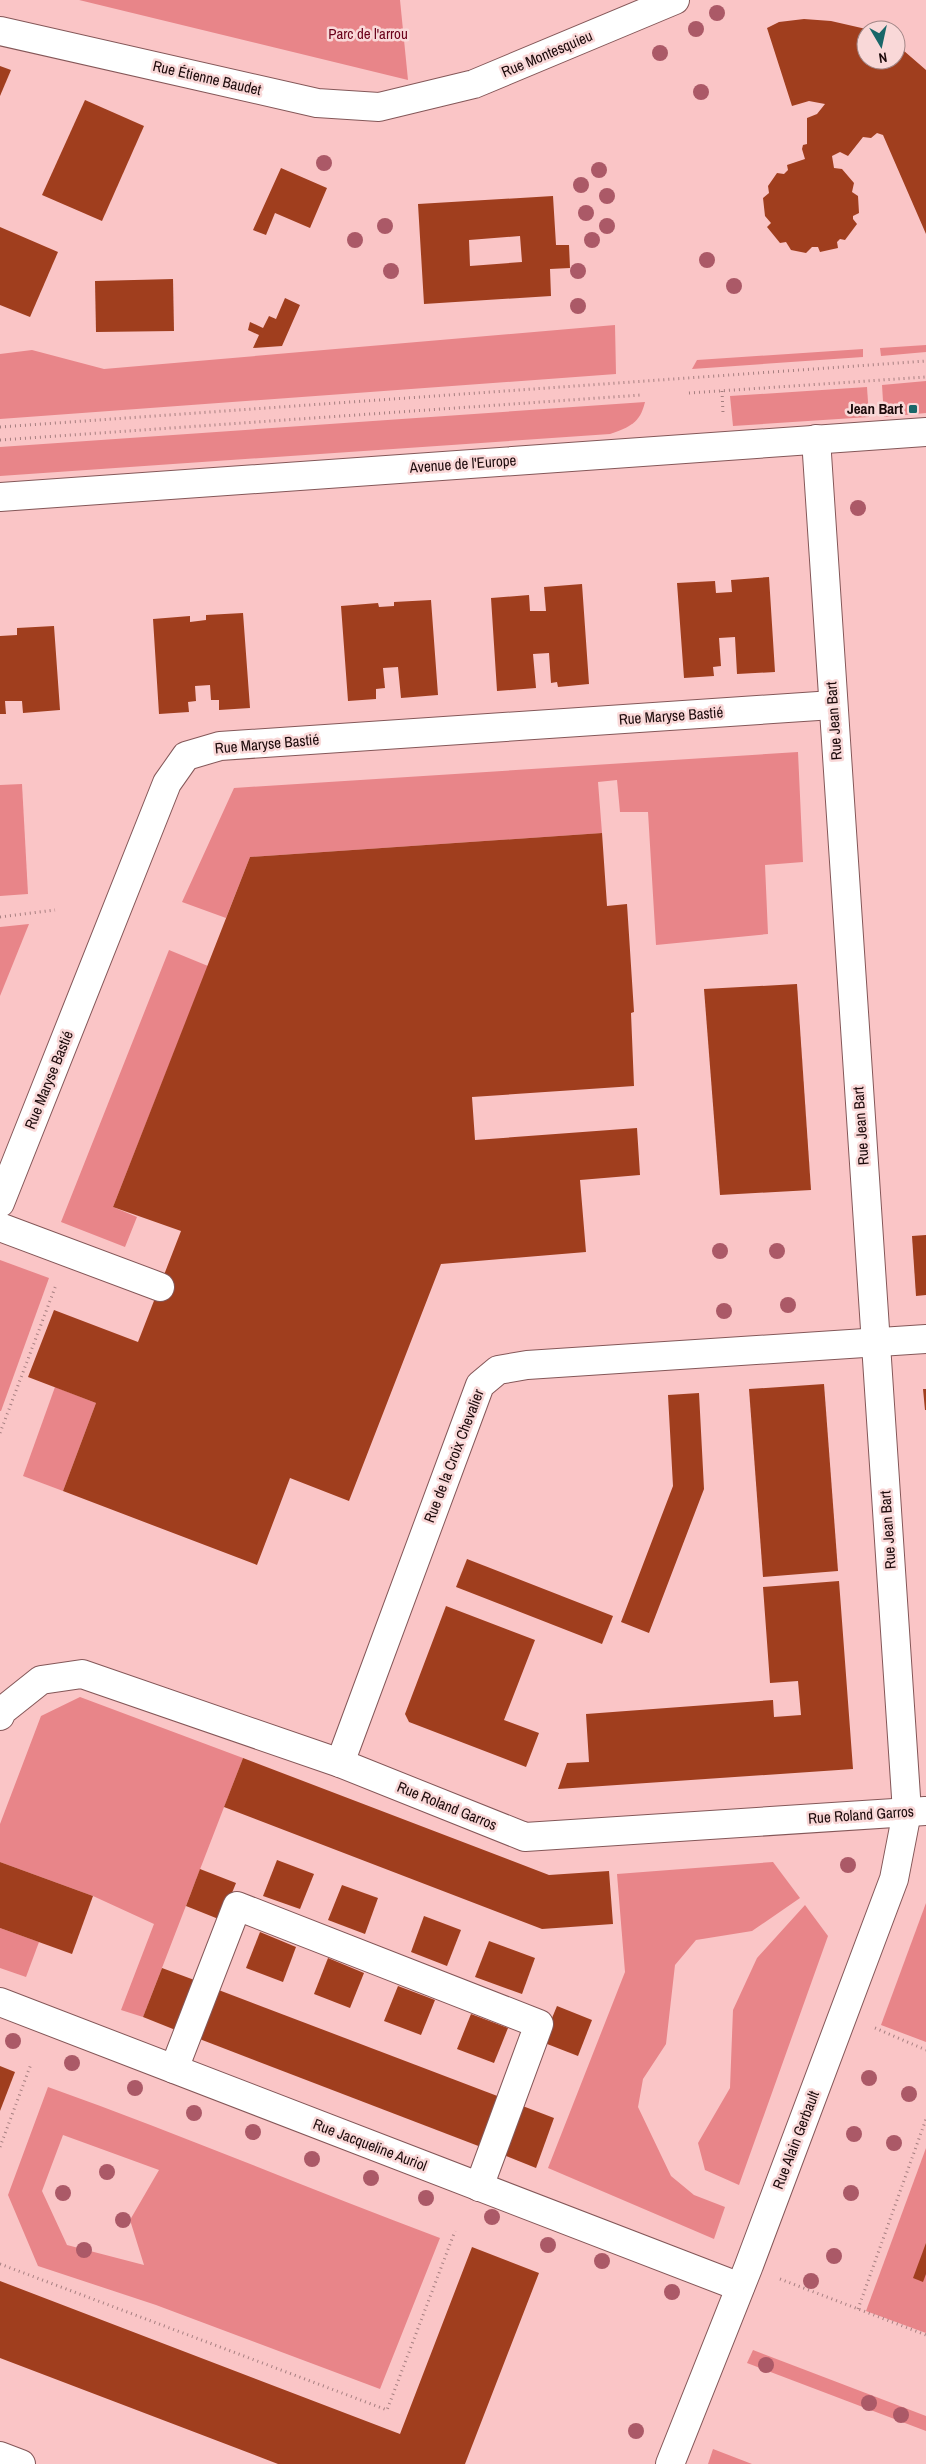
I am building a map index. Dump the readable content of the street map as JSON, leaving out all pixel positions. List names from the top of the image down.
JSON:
{
  "streets": {
    "street": [
      "Rue Montesquieu",
      "Rue Étienne Baudet",
      "Avenue de l'Europe",
      "Rue Maryse Bastié",
      "Rue Jean Bart",
      "Rue de la Croix Chevalier",
      "Rue Roland Garros",
      "Rue Alain Gerbault",
      "Rue Jacqueline Auriol"
    ]
  },
  "crossings": [
    ["Rue Montesquieu", "Rue Étienne Baudet"],
    ["Avenue de l'Europe", "Rue Jean Bart"],
    ["Rue Maryse Bastié", "Rue Jean Bart"],
    ["Rue Jean Bart", "Rue de la Croix Chevalier"],
    ["Rue Jean Bart", "Rue Roland Garros"],
    ["Rue Jean Bart", "Rue Alain Gerbault"],
    ["Rue de la Croix Chevalier", "Rue Roland Garros"],
    ["Rue Roland Garros", "Rue Alain Gerbault"],
    ["Rue Alain Gerbault", "Rue Jacqueline Auriol"]
  ],
  "parks": ["Parc de l'arrou"],
  "places": {
    "transit": ["Jean Bart"]
  },
  "north": "bottom"
}
